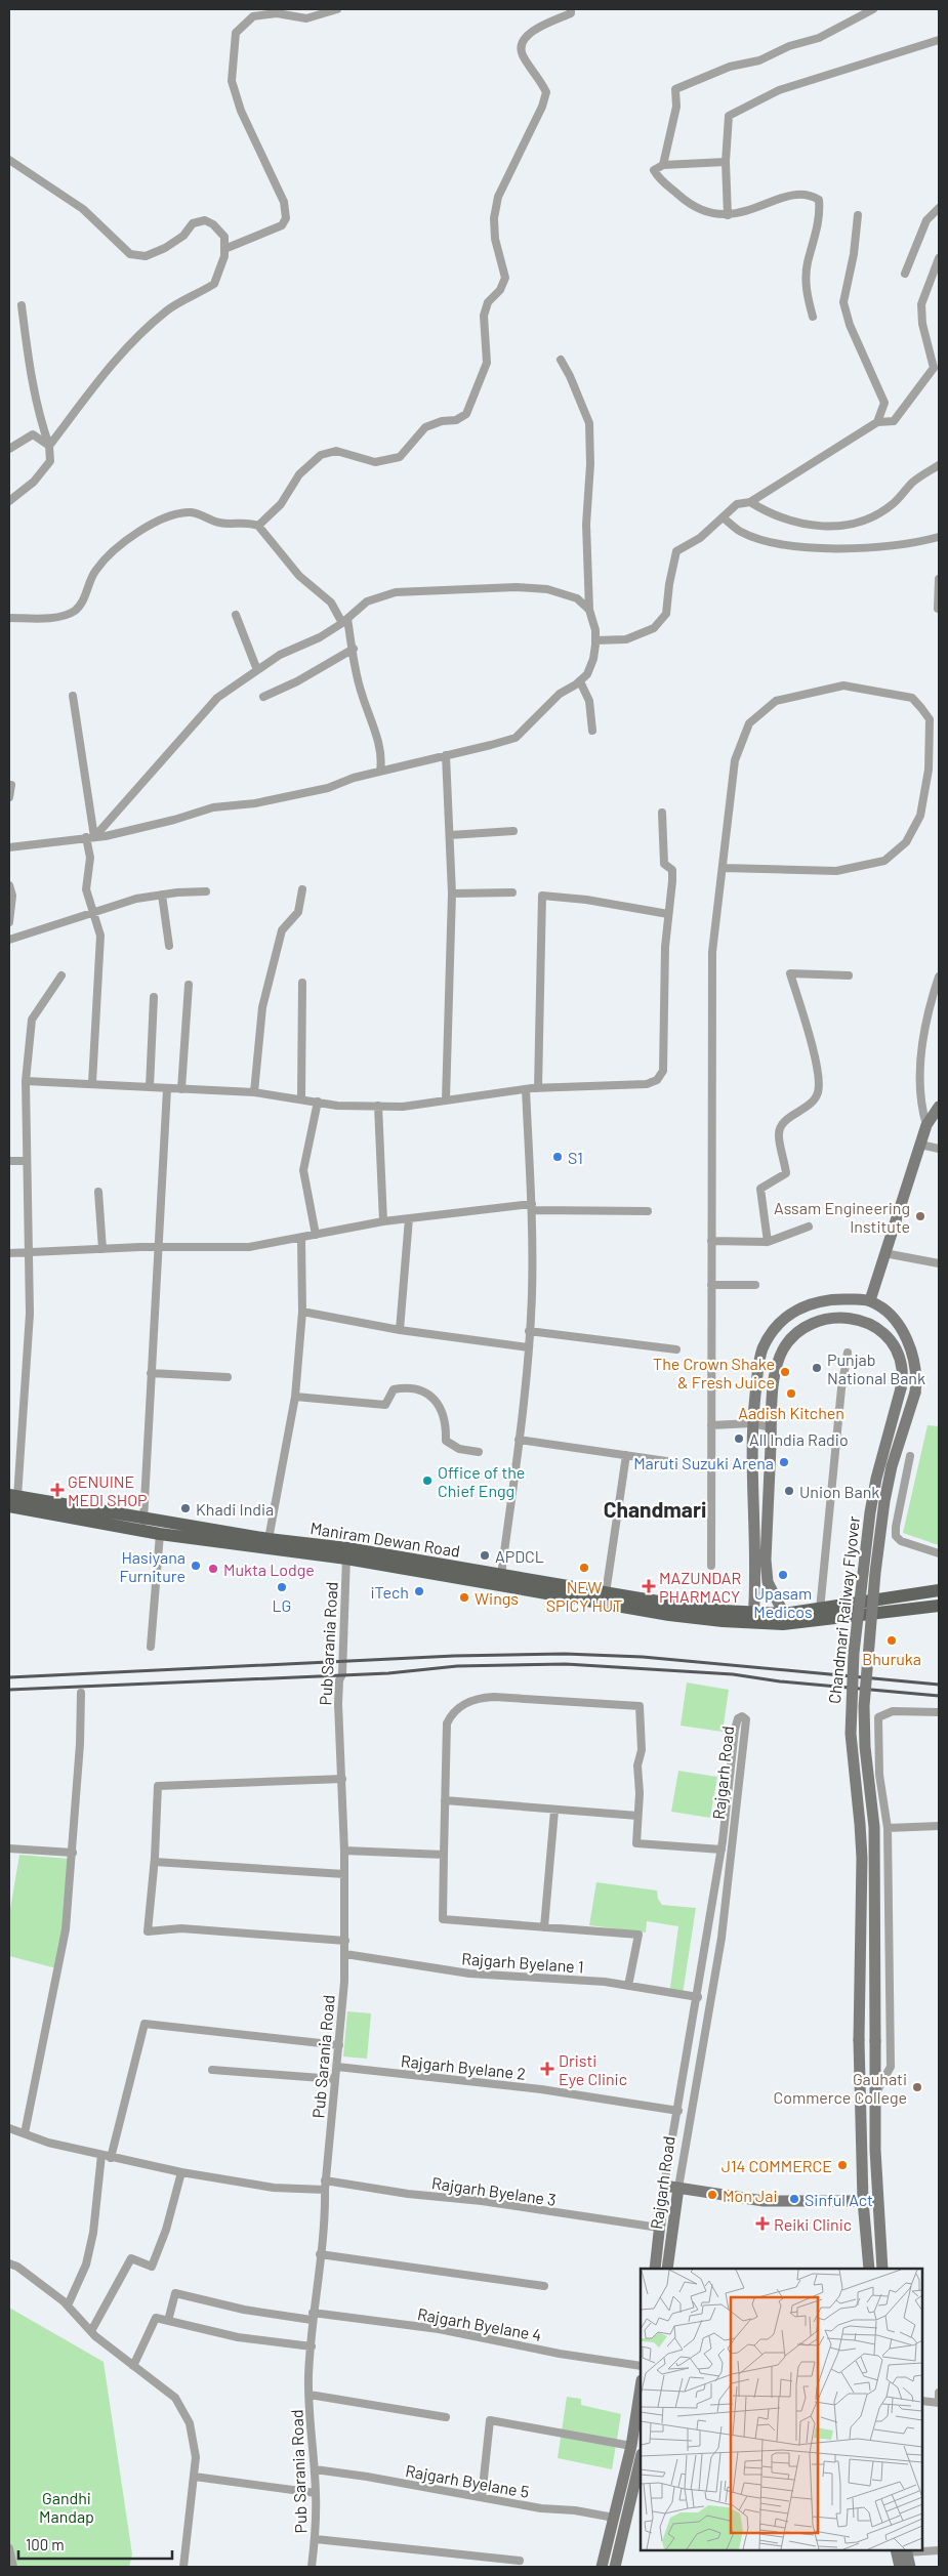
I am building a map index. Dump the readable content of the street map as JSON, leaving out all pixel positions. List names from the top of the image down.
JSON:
{
  "streets": {
    "main road": ["Maniram Dewan Road", "Chandmari Railway Flyover", "Rajgarh Road"],
    "street": [
      "Pub Sarania Road",
      "Rajgarh Byelane 1",
      "Rajgarh Byelane 2",
      "Rajgarh Byelane 3",
      "Rajgarh Byelane 4",
      "Rajgarh Byelane 5"
    ]
  },
  "crossings": [
    ["Maniram Dewan Road", "Chandmari Railway Flyover"],
    ["Maniram Dewan Road", "Pub Sarania Road"],
    ["Pub Sarania Road", "Rajgarh Byelane 1"],
    ["Pub Sarania Road", "Rajgarh Byelane 2"],
    ["Pub Sarania Road", "Rajgarh Byelane 3"],
    ["Pub Sarania Road", "Rajgarh Byelane 4"],
    ["Pub Sarania Road", "Rajgarh Byelane 5"],
    ["Rajgarh Road", "Rajgarh Byelane 1"],
    ["Rajgarh Road", "Rajgarh Byelane 2"],
    ["Rajgarh Road", "Rajgarh Byelane 3"]
  ],
  "districts": ["Chandmari"],
  "parks": ["Gandhi Mandap"],
  "places": {
    "other": [
      "S1",
      "Assam Engineering Institute",
      "Punjab National Bank",
      "The Crown Shake & Fresh Juice",
      "Aadish Kitchen",
      "All India Radio",
      "Maruti Suzuki Arena",
      "Office of the Chief Engg",
      "Union Bank",
      "Khadi India",
      "APDCL",
      "Hasiyana Furniture",
      "NEW SPICY HUT",
      "Mukta Lodge",
      "Upasam Medicos",
      "LG",
      "iTech",
      "Wings",
      "Bhuruka",
      "Gauhati Commerce College",
      "J14 COMMERCE",
      "Mon Jai",
      "Sinful Act"
    ],
    "health": [
      "GENUINE MEDI SHOP",
      "MAZUNDAR PHARMACY",
      "Dristi Eye Clinic",
      "Reiki Clinic"
    ]
  },
  "scale_bar": "100 m"
}
